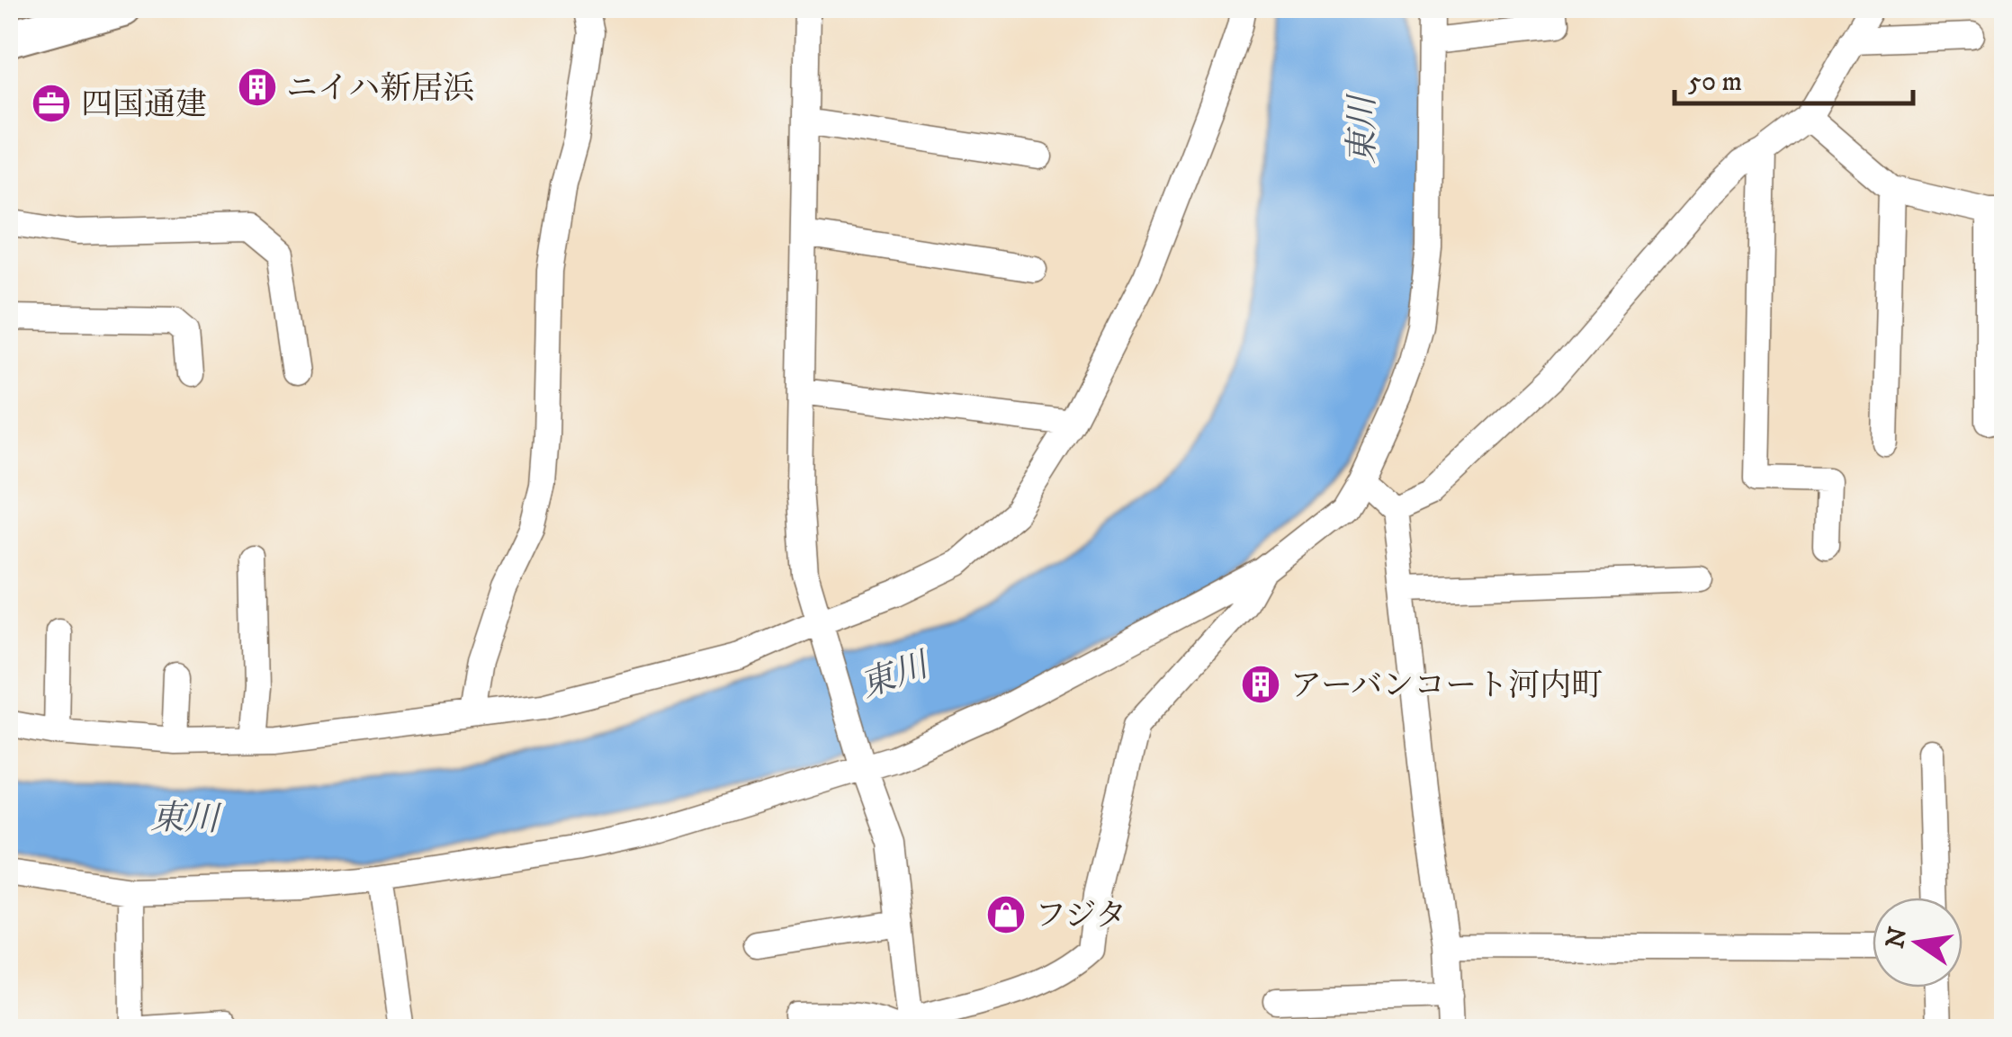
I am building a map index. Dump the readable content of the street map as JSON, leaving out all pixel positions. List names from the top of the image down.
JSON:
{
  "water": ["東川"],
  "places": {
    "building": ["ニイハ新居浜", "アーバンコート河内町"],
    "office": ["四国通建"],
    "shop": ["フジタ"]
  },
  "scale_bar": "50 m",
  "north": "left"
}
